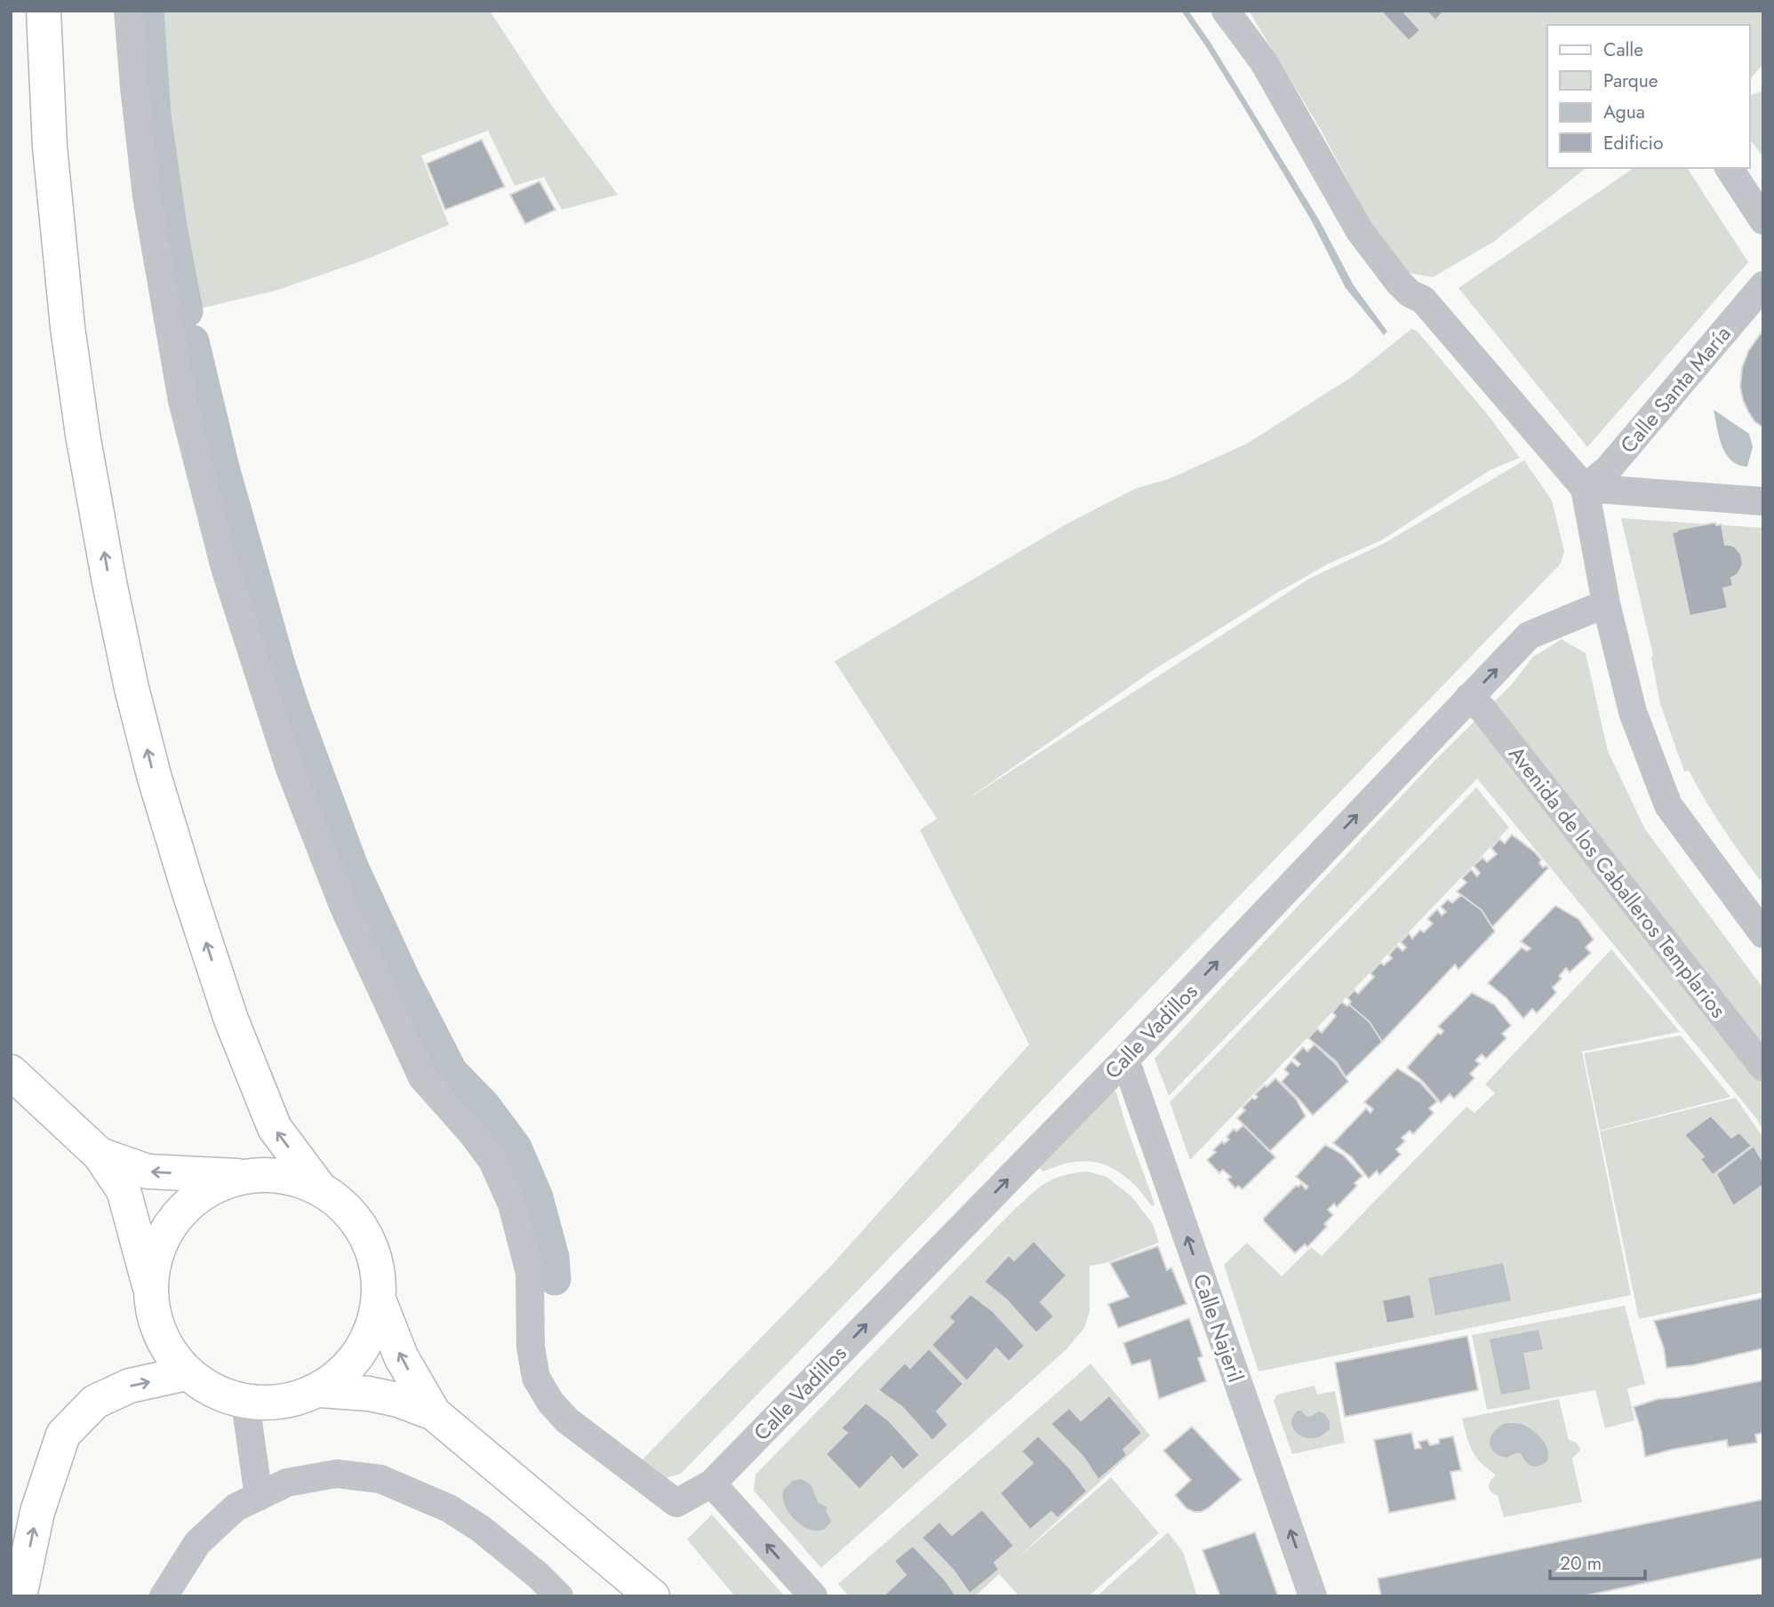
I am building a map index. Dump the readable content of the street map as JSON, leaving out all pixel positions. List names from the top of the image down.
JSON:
{
  "streets": {
    "street": [
      "Calle Santa María",
      "Avenida de los Caballeros Templarios",
      "Calle Vadillos",
      "Calle Najeril"
    ]
  },
  "crossings": [
    ["Avenida de los Caballeros Templarios", "Calle Vadillos"],
    ["Calle Vadillos", "Calle Najeril"]
  ],
  "one_way": ["Calle Vadillos", "Calle Najeril"],
  "legend": [
    "Calle",
    "Parque",
    "Agua",
    "Edificio"
  ],
  "scale_bar": "20 m"
}
